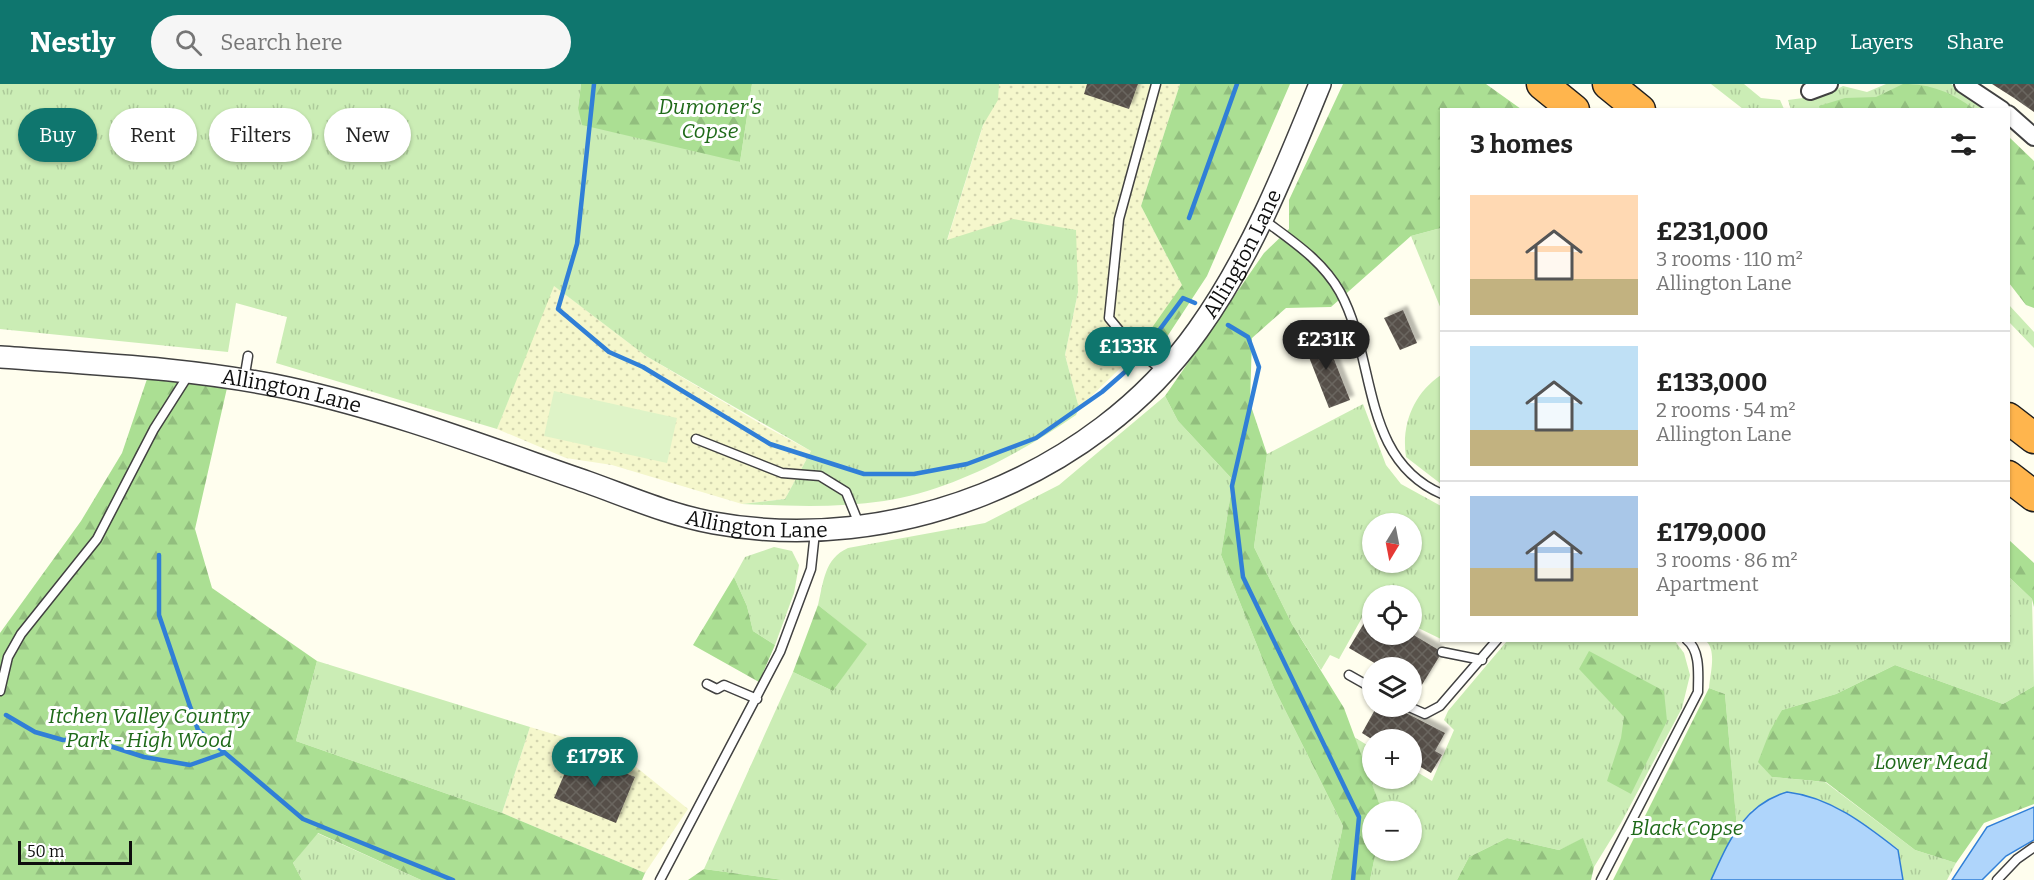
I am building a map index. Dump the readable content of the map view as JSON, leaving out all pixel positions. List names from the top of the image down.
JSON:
{
  "streets": {
    "street": ["Allington Lane"]
  },
  "parks": [
    "Dumoner's Copse",
    "Itchen Valley Country Park - High Wood",
    "Lower Mead",
    "Black Copse"
  ],
  "scale_bar": "50 m",
  "north": "bottom",
  "page": {
    "header": "Nestly",
    "search": "Search here",
    "nav": ["Map", "Layers", "Share"],
    "chip": [
      "Buy",
      "Rent",
      "Filters",
      "New"
    ],
    "heading": "3 homes",
    "list": [
      {
        "name": "£231,000",
        "note": "3 rooms · 110 m² · Allington Lane"
      },
      {
        "name": "£133,000",
        "note": "2 rooms · 54 m² · Allington Lane"
      },
      {
        "name": "£179,000",
        "note": "3 rooms · 86 m² · Apartment"
      }
    ],
    "price": ["£231K", "£133K", "£179K"],
    "map_buttons": ["+", "−"],
    "scale": "50 m"
  }
}
